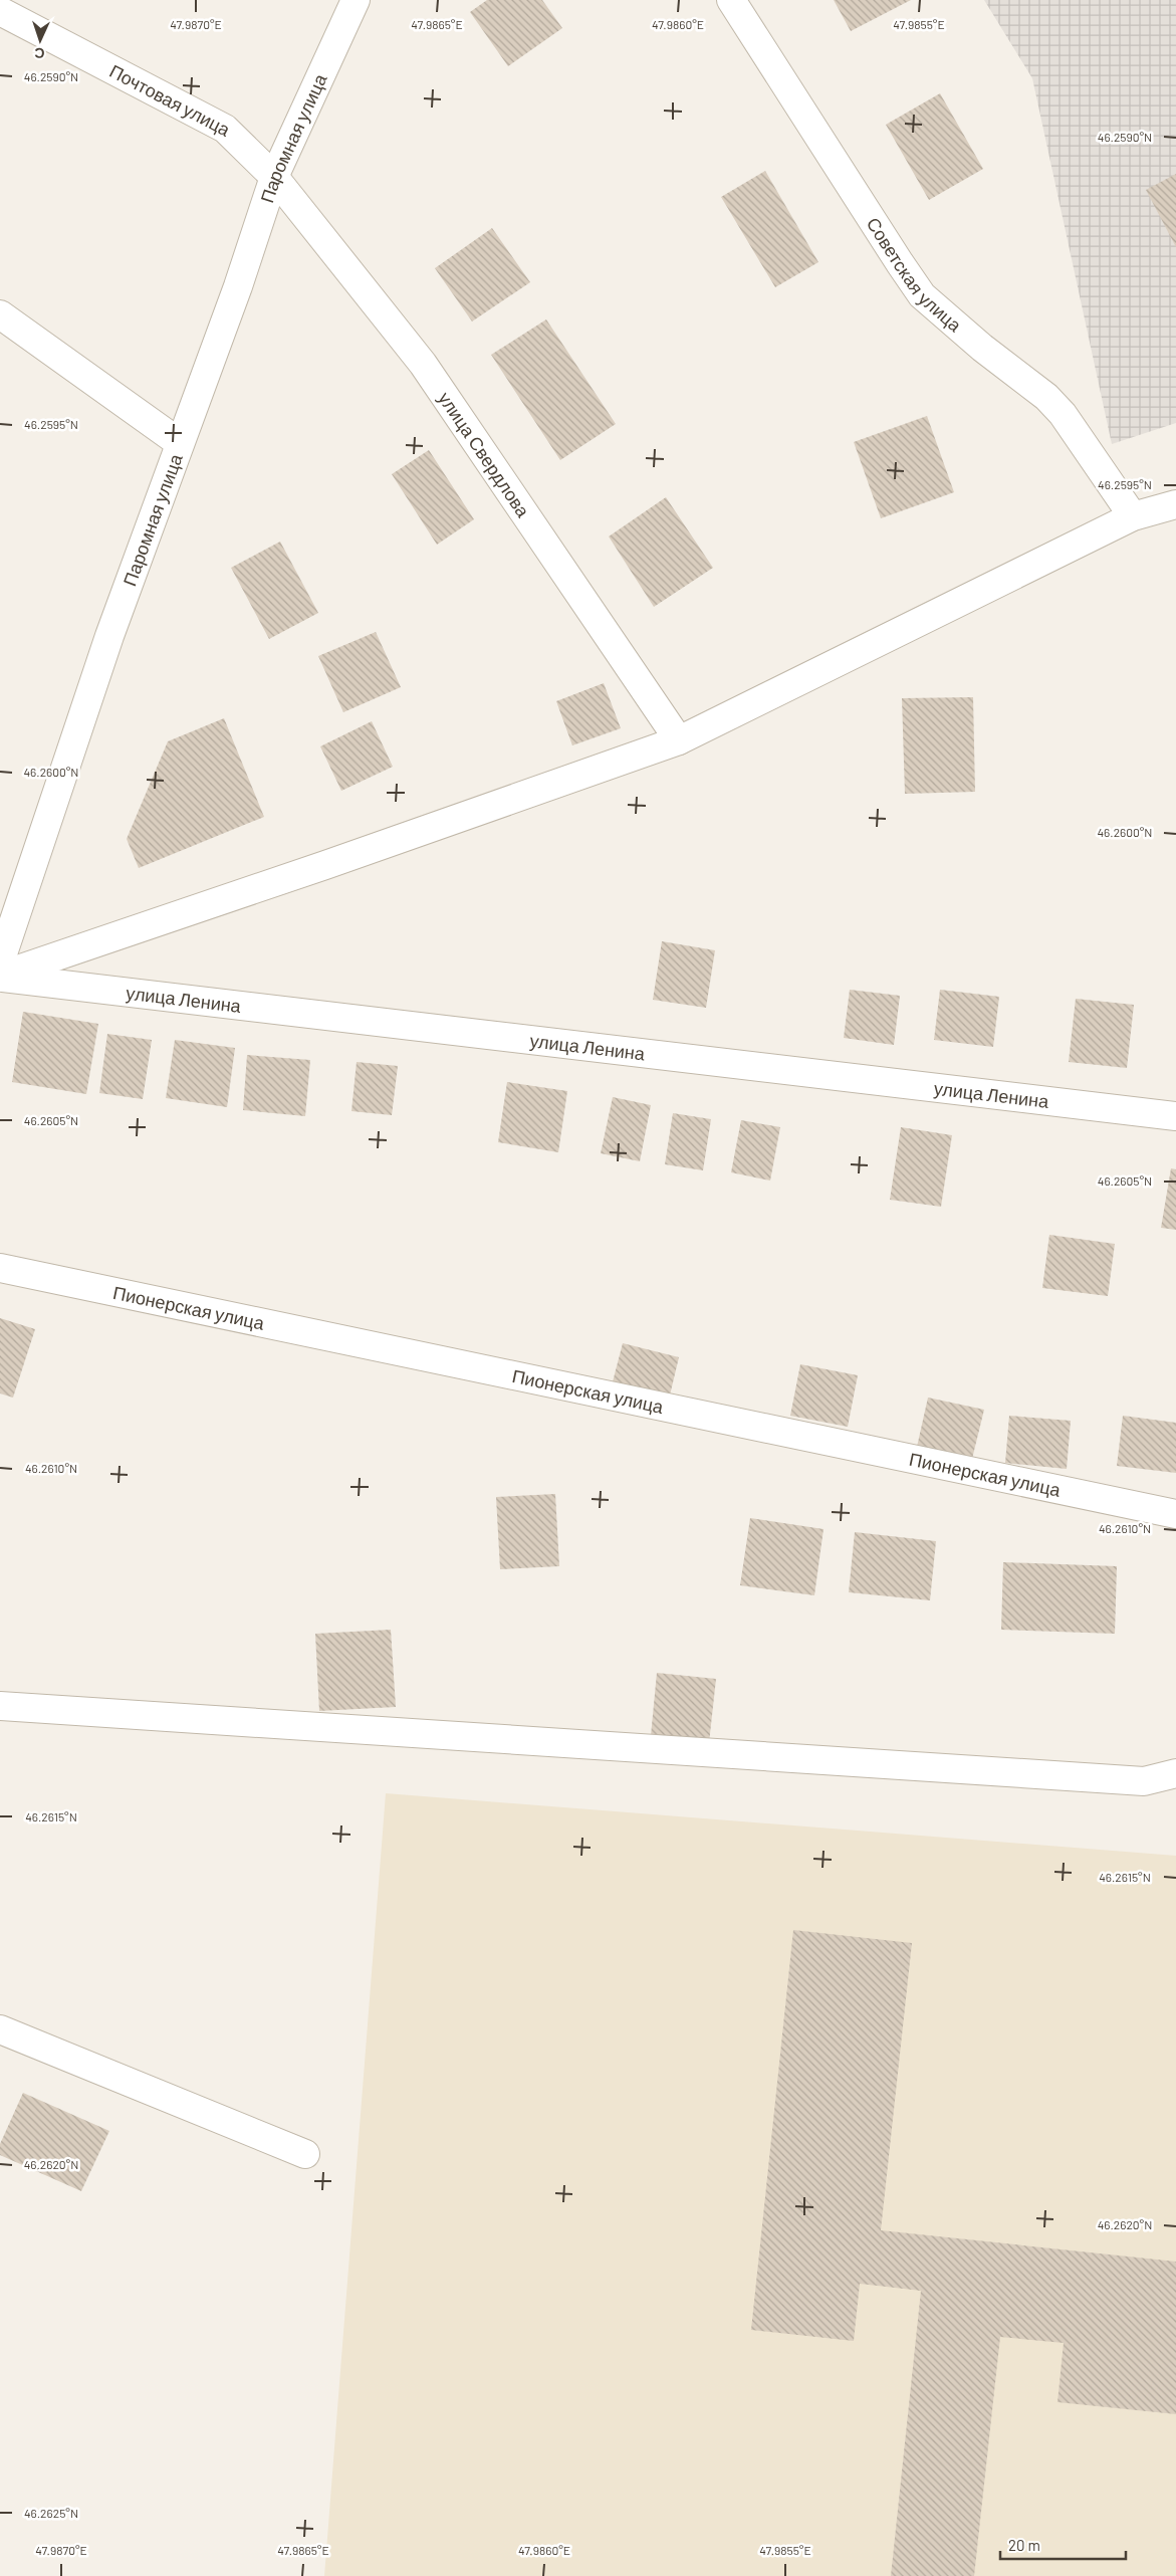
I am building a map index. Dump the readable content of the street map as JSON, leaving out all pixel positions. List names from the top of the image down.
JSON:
{
  "streets": {
    "street": [
      "Почтовая улица",
      "Паромная улица",
      "Советская улица",
      "улица Свердлова",
      "улица Ленина",
      "Пионерская улица"
    ]
  },
  "crossings": [
    ["Почтовая улица", "Паромная улица"],
    ["Почтовая улица", "улица Свердлова"],
    ["Паромная улица", "улица Свердлова"]
  ],
  "scale_bar": "20 m",
  "north": "bottom",
  "coordinates": [
    "47.9870°E",
    "47.9865°E",
    "47.9860°E",
    "47.9855°E",
    "46.2590°N",
    "46.2595°N",
    "46.2600°N",
    "46.2605°N",
    "46.2610°N",
    "46.2615°N",
    "46.2620°N",
    "46.2625°N"
  ]
}
